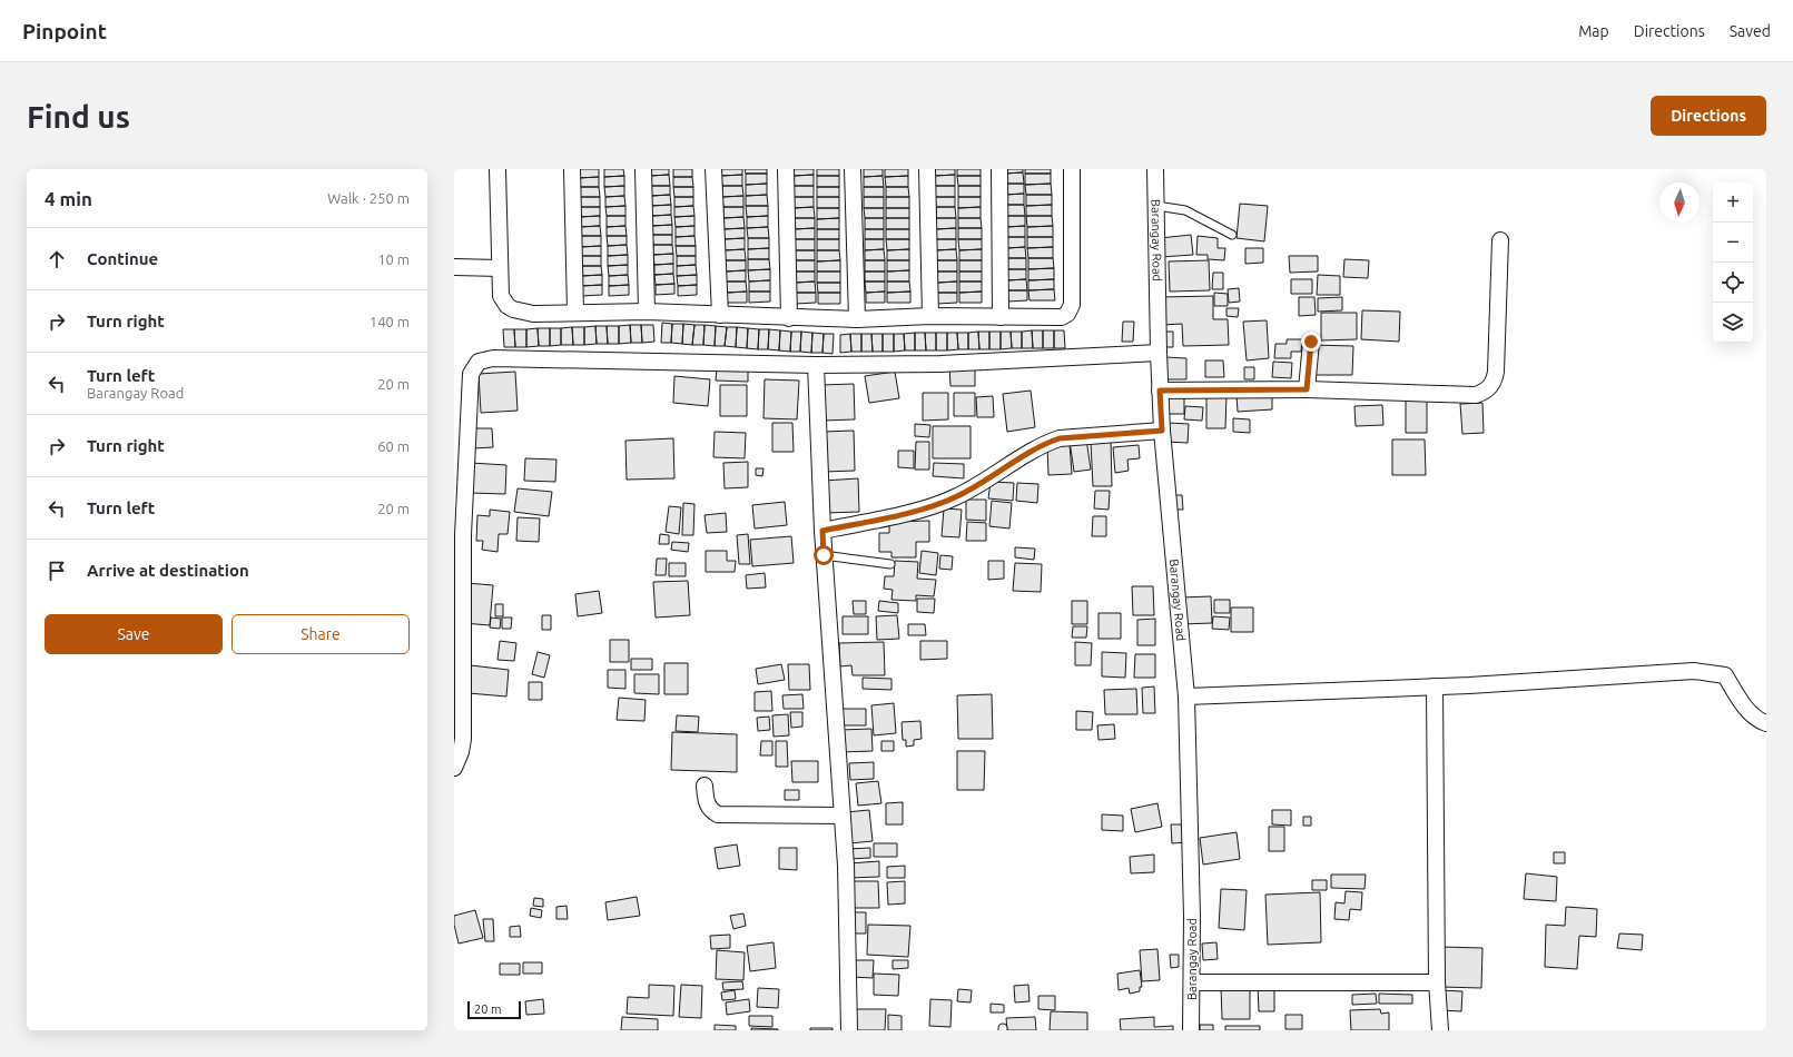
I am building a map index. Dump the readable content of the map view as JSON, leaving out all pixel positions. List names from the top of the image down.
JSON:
{
  "streets": {
    "street": ["Barangay Road"]
  },
  "scale_bar": "20 m",
  "north": "bottom",
  "page": {
    "header": "Pinpoint",
    "nav": ["Map", "Directions", "Saved"],
    "buttons": [
      "Directions",
      ["Save", "Share"]
    ],
    "title": "Find us",
    "heading": ["4 min", "Walk · 250 m"],
    "map_buttons": ["+", "−"],
    "list": [
      ["Continue", "10 m"],
      ["Turn right", "140 m"],
      ["Turn left", "Barangay Road", "20 m"],
      ["Turn right", "60 m"],
      ["Turn left", "20 m"],
      "Arrive at destination"
    ],
    "scale": "20 m"
  }
}
